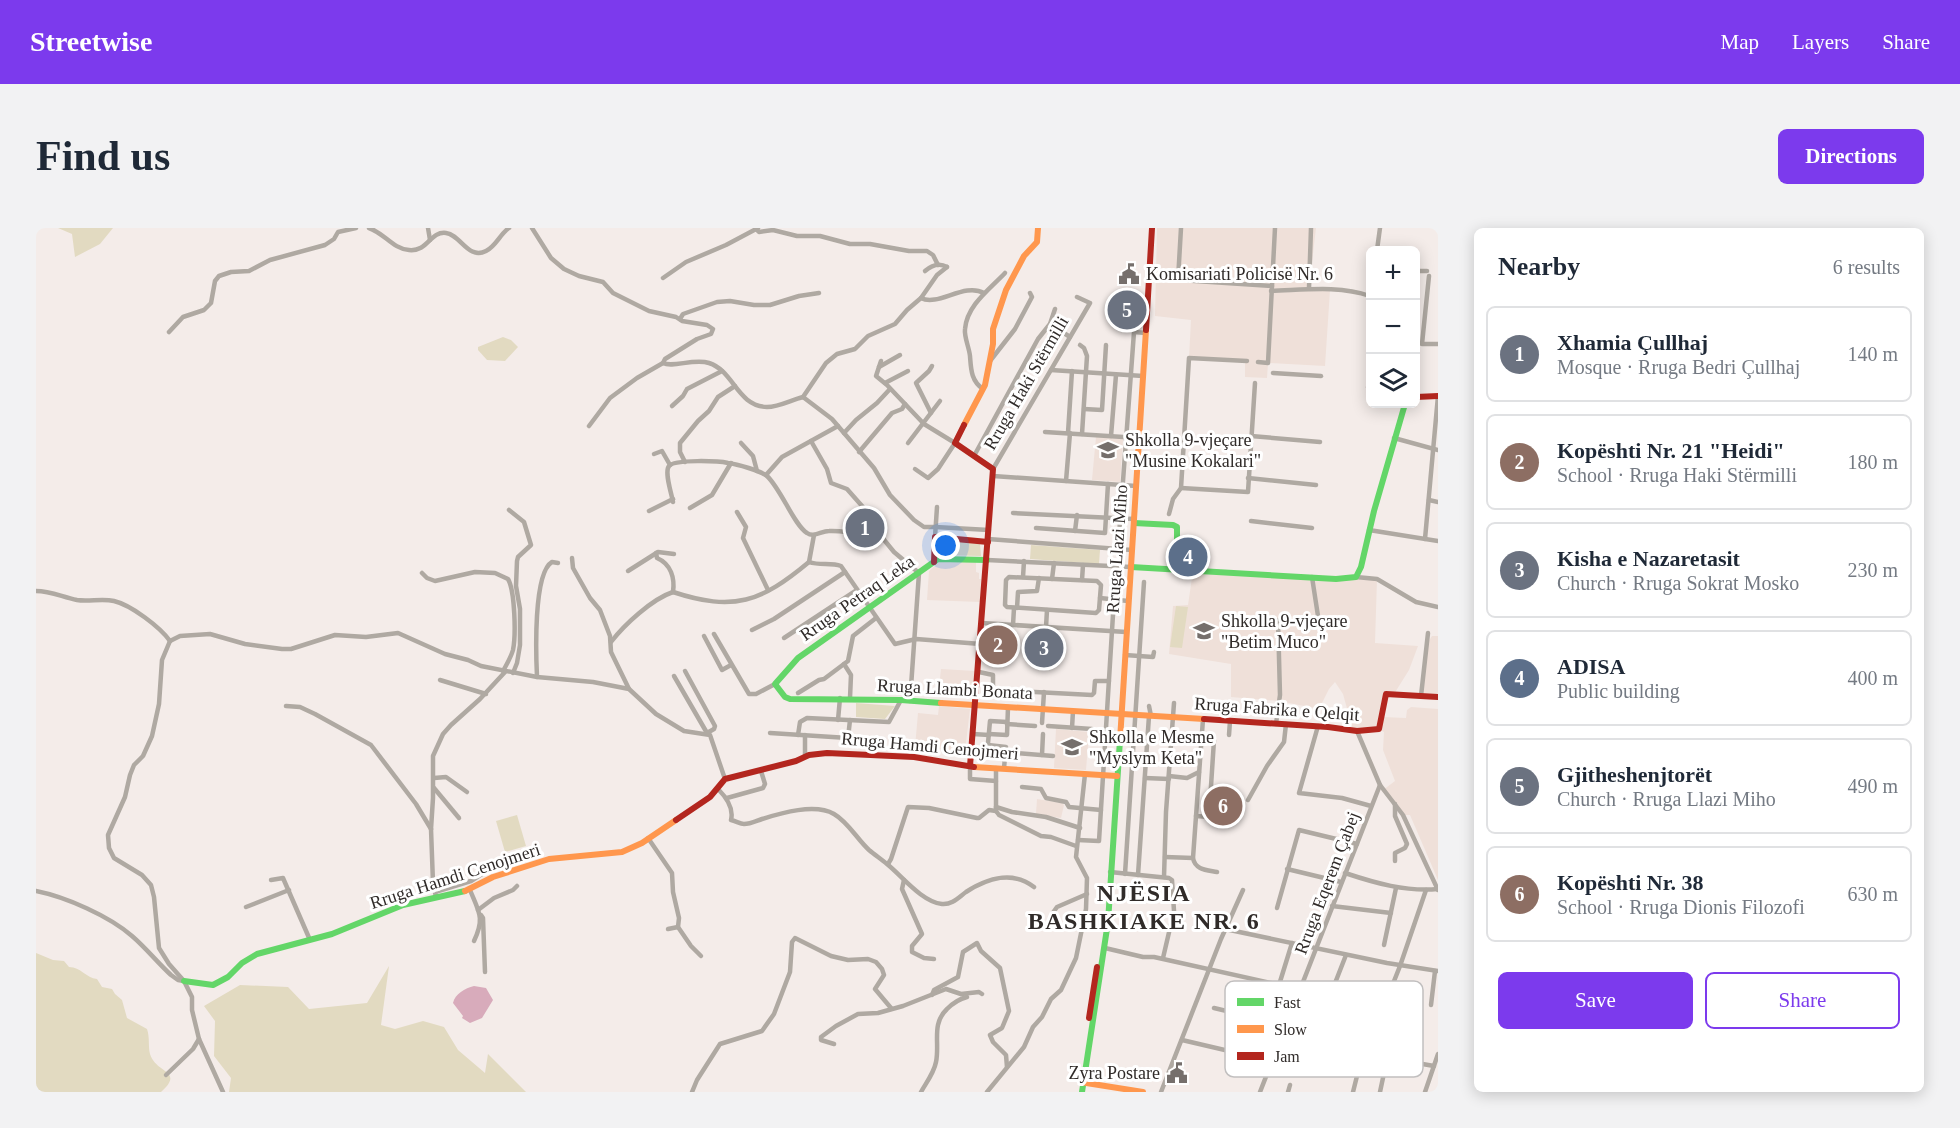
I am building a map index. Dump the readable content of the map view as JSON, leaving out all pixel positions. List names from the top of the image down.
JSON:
{
  "streets": {
    "street": [
      "Rruga Haki Stërmilli",
      "Rruga Llazi Miho",
      "Rruga Petraq Leka",
      "Rruga Llambi Bonata",
      "Rruga Fabrika e Qelqit",
      "Rruga Hamdi Cenojmeri",
      "Rruga Eqerem Çabej"
    ]
  },
  "crossings": [
    ["Rruga Haki Stërmilli", "Rruga Petraq Leka"],
    ["Rruga Haki Stërmilli", "Rruga Llambi Bonata"],
    ["Rruga Haki Stërmilli", "Rruga Hamdi Cenojmeri"],
    ["Rruga Llazi Miho", "Rruga Petraq Leka"],
    ["Rruga Llazi Miho", "Rruga Llambi Bonata"],
    ["Rruga Llazi Miho", "Rruga Fabrika e Qelqit"],
    ["Rruga Llazi Miho", "Rruga Hamdi Cenojmeri"],
    ["Rruga Petraq Leka", "Rruga Llambi Bonata"],
    ["Rruga Llambi Bonata", "Rruga Fabrika e Qelqit"]
  ],
  "districts": ["NJËSIA BASHKIAKE NR. 6"],
  "places": {
    "public building": ["Komisariati Policisë Nr. 6", "Zyra Postare"],
    "school or university": ["Shkolla 9-vjeçare \"Musine Kokalari\"", "Shkolla 9-vjeçare \"Betim Muco\"", "Shkolla e Mesme \"Myslym Keta\""]
  },
  "legend": ["Fast", "Slow", "Jam"],
  "page": {
    "header": "Streetwise",
    "nav": ["Map", "Layers", "Share"],
    "buttons": [
      "Directions",
      ["Save", "Share"]
    ],
    "title": "Find us",
    "heading": ["Nearby", "6 results"],
    "map_buttons": ["+", "−"],
    "pins": [
      "5",
      "1",
      "4",
      "2",
      "3",
      "6"
    ],
    "list": [
      {
        "mark": "1",
        "name": "Xhamia Çullhaj",
        "note": "Mosque · Rruga Bedri Çullhaj",
        "value": "140 m"
      },
      {
        "mark": "2",
        "name": "Kopështi Nr. 21 \"Heidi\"",
        "note": "School · Rruga Haki Stërmilli",
        "value": "180 m"
      },
      {
        "mark": "3",
        "name": "Kisha e Nazaretasit",
        "note": "Church · Rruga Sokrat Mosko",
        "value": "230 m"
      },
      {
        "mark": "4",
        "name": "ADISA",
        "note": "Public building",
        "value": "400 m"
      },
      {
        "mark": "5",
        "name": "Gjitheshenjtorët",
        "note": "Church · Rruga Llazi Miho",
        "value": "490 m"
      },
      {
        "mark": "6",
        "name": "Kopështi Nr. 38",
        "note": "School · Rruga Dionis Filozofi",
        "value": "630 m"
      }
    ]
  }
}
